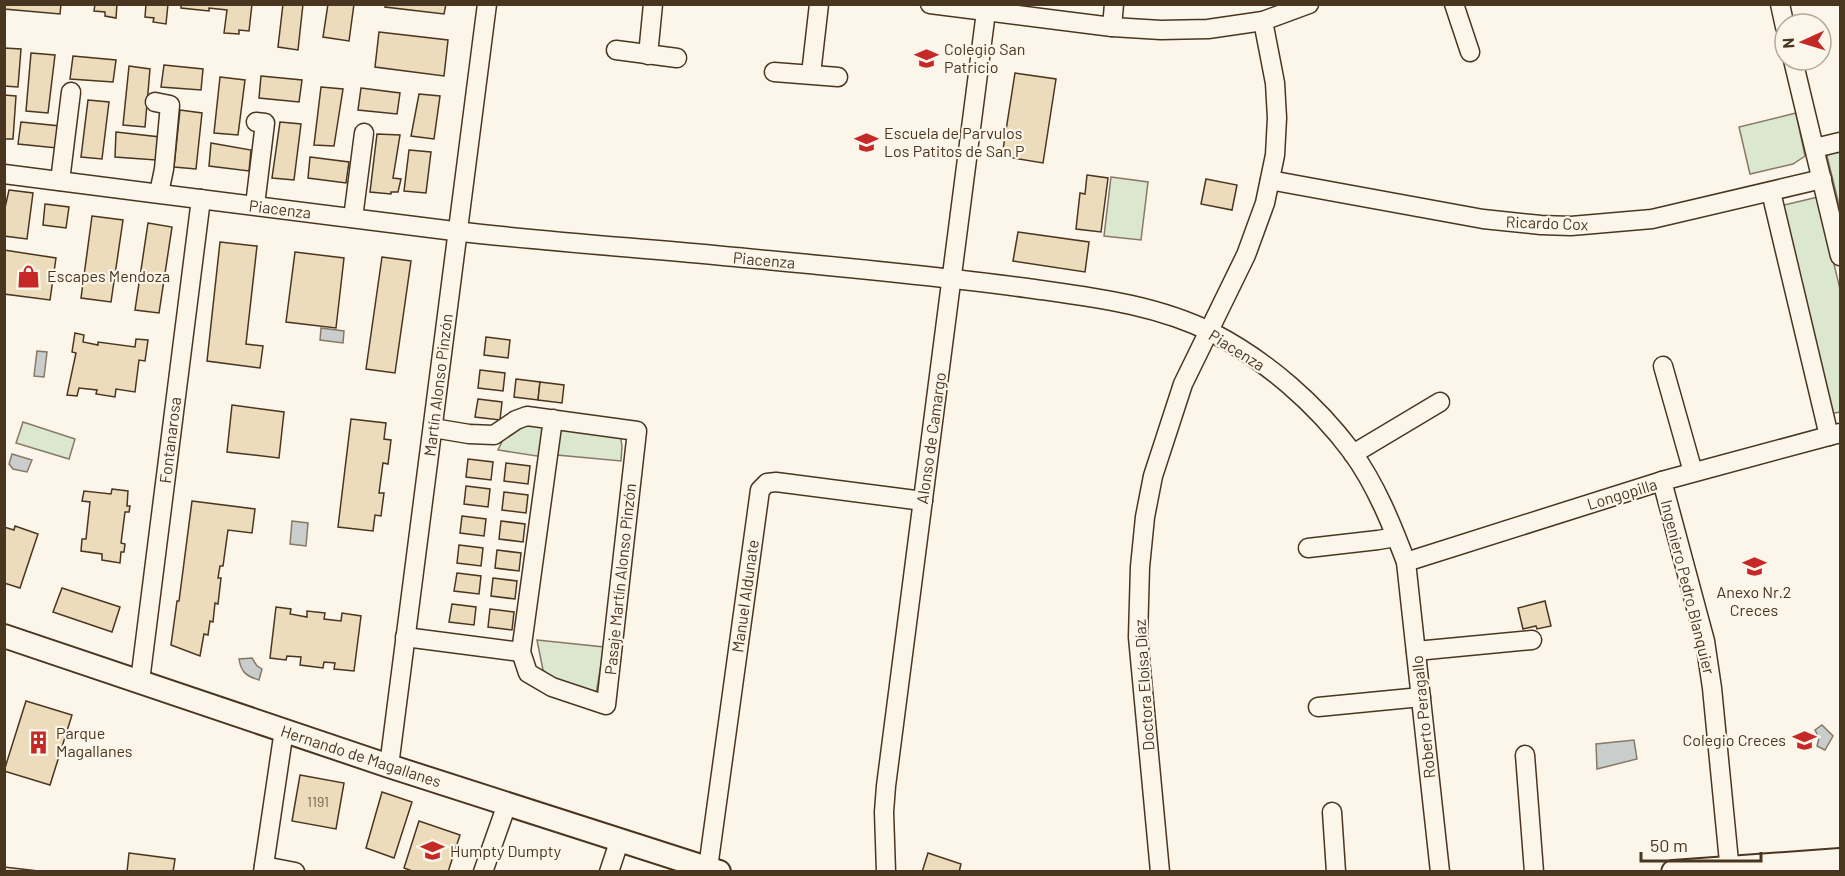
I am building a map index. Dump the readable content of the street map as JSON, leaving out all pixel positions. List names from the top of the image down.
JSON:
{
  "streets": {
    "main road": ["Hernando de Magallanes"],
    "street": [
      "Piacenza",
      "Ricardo Cox",
      "Martín Alonso Pinzón",
      "Alonso de Camargo",
      "Fontanarosa",
      "Longopilla",
      "Pasaje Martín Alonso Pinzón",
      "Ingeniero Pedro Blanquier",
      "Manuel Aldunate",
      "Doctora Eloísa Díaz",
      "Roberto Peragallo"
    ]
  },
  "crossings": [
    ["Piacenza", "Martín Alonso Pinzón"],
    ["Piacenza", "Alonso de Camargo"],
    ["Piacenza", "Fontanarosa"],
    ["Piacenza", "Longopilla"],
    ["Piacenza", "Doctora Eloísa Díaz"],
    ["Piacenza", "Roberto Peragallo"],
    ["Ricardo Cox", "Doctora Eloísa Díaz"],
    ["Martín Alonso Pinzón", "Pasaje Martín Alonso Pinzón"],
    ["Martín Alonso Pinzón", "Hernando de Magallanes"],
    ["Alonso de Camargo", "Manuel Aldunate"],
    ["Fontanarosa", "Hernando de Magallanes"],
    ["Longopilla", "Ingeniero Pedro Blanquier"],
    ["Longopilla", "Roberto Peragallo"],
    ["Manuel Aldunate", "Hernando de Magallanes"]
  ],
  "places": {
    "school or university": [
      "Colegio San Patricio",
      "Escuela de Parvulos Los Patitos de San P",
      "Anexo Nr.2 Creces",
      "Colegio Creces",
      "Humpty Dumpty"
    ],
    "shop": ["Escapes Mendoza"],
    "building": ["Parque Magallanes"]
  },
  "house_numbers": ["1191"],
  "scale_bar": "50 m",
  "north": "left"
}
